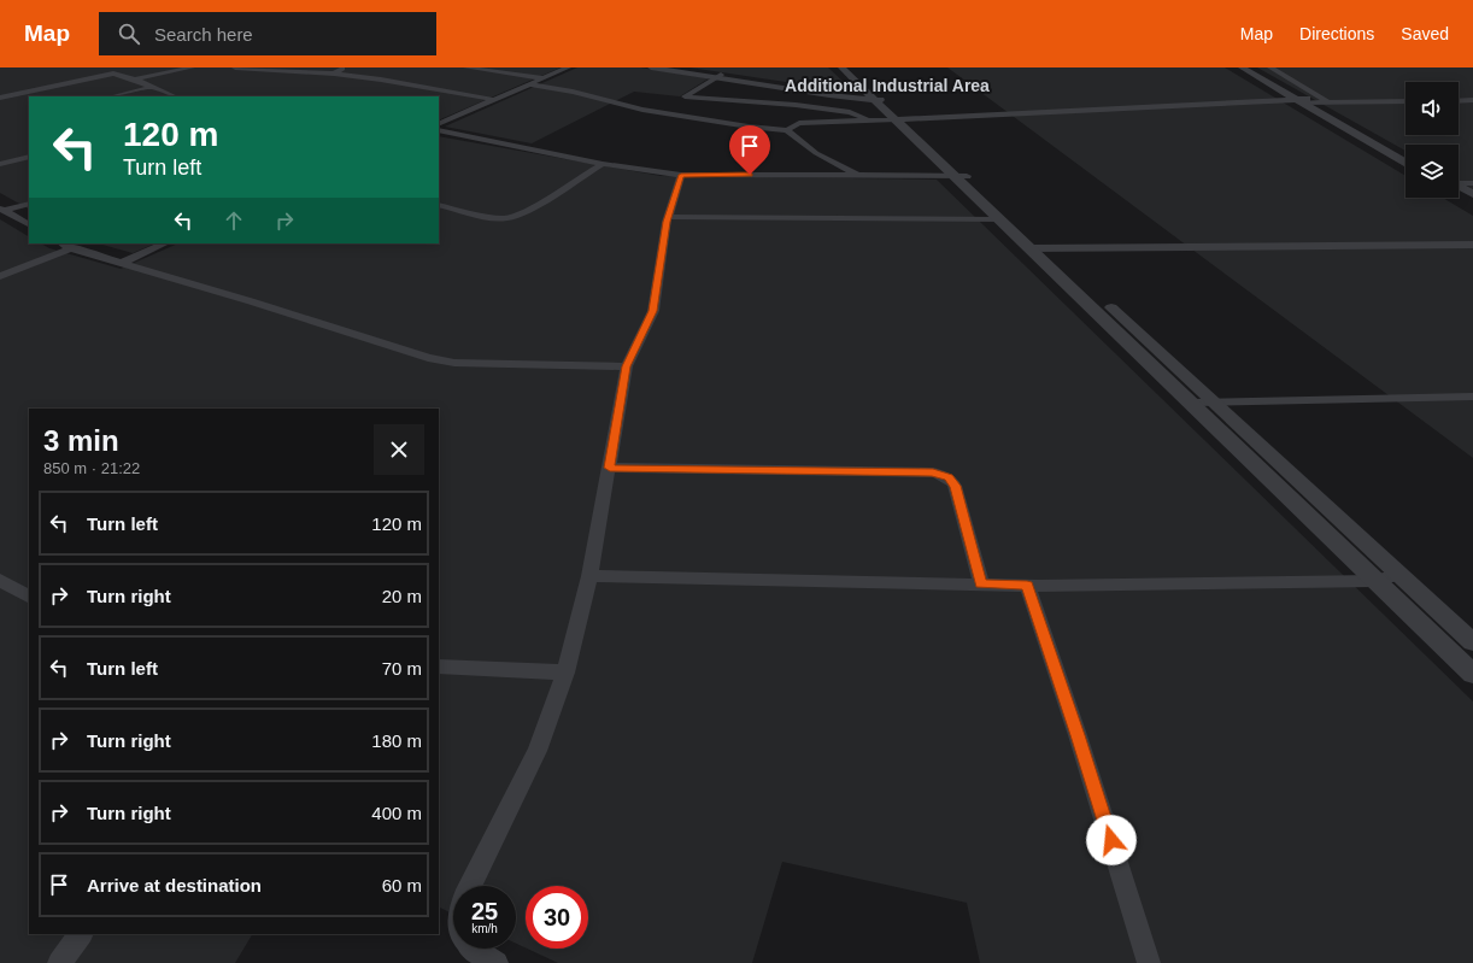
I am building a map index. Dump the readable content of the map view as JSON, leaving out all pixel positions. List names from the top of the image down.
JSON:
{
  "districts": ["Additional Industrial Area"],
  "page": {
    "header": "Map",
    "search": "Search here",
    "nav": ["Map", "Directions", "Saved"],
    "turn": ["120 m", "Turn left"],
    "heading": ["3 min", "850 m · 21:22"],
    "list": [
      {
        "name": "Turn left",
        "value": "120 m"
      },
      {
        "name": "Turn right",
        "value": "20 m"
      },
      {
        "name": "Turn left",
        "value": "70 m"
      },
      {
        "name": "Turn right",
        "value": "180 m"
      },
      {
        "name": "Turn right",
        "value": "400 m"
      },
      {
        "name": "Arrive at destination",
        "value": "60 m"
      }
    ],
    "speed": "25 km/h",
    "limit": "30"
  }
}
